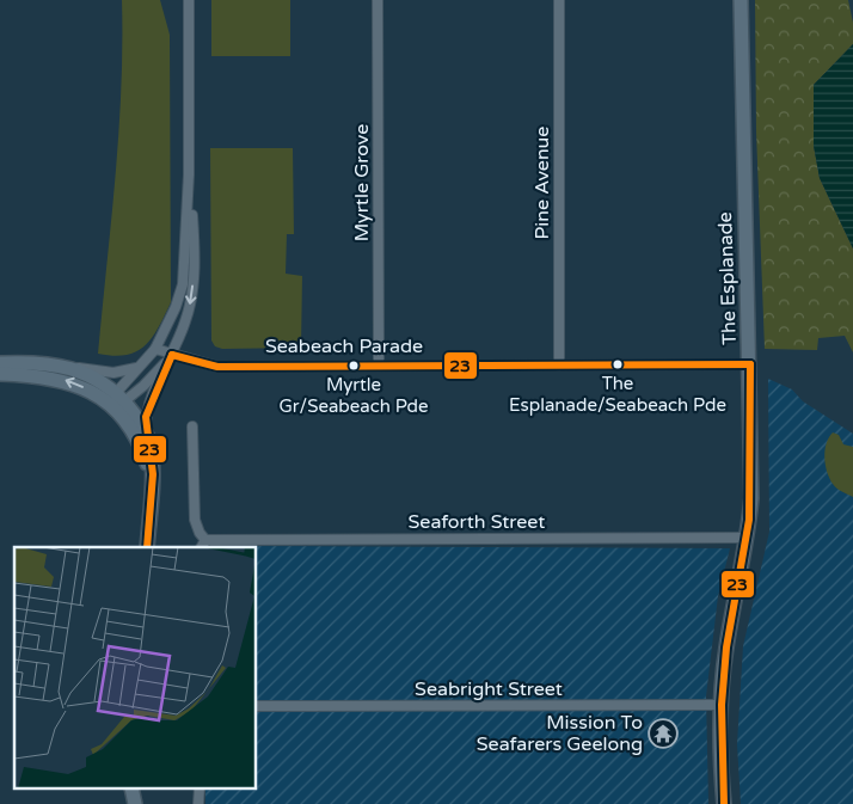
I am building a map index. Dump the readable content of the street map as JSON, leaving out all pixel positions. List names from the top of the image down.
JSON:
{
  "streets": {
    "street": [
      "Myrtle Grove",
      "Pine Avenue",
      "The Esplanade",
      "Seabeach Parade",
      "Seaforth Street",
      "Seabright Street"
    ]
  },
  "crossings": [
    ["Myrtle Grove", "Seabeach Parade"],
    ["Pine Avenue", "Seabeach Parade"],
    ["The Esplanade", "Seabeach Parade"],
    ["The Esplanade", "Seaforth Street"],
    ["The Esplanade", "Seabright Street"]
  ],
  "places": {
    "other": ["The Esplanade/Seabeach Pde", "Myrtle Gr/Seabeach Pde"],
    "temple": ["Mission To Seafarers Geelong"]
  },
  "lines": ["transit line 23"]
}
